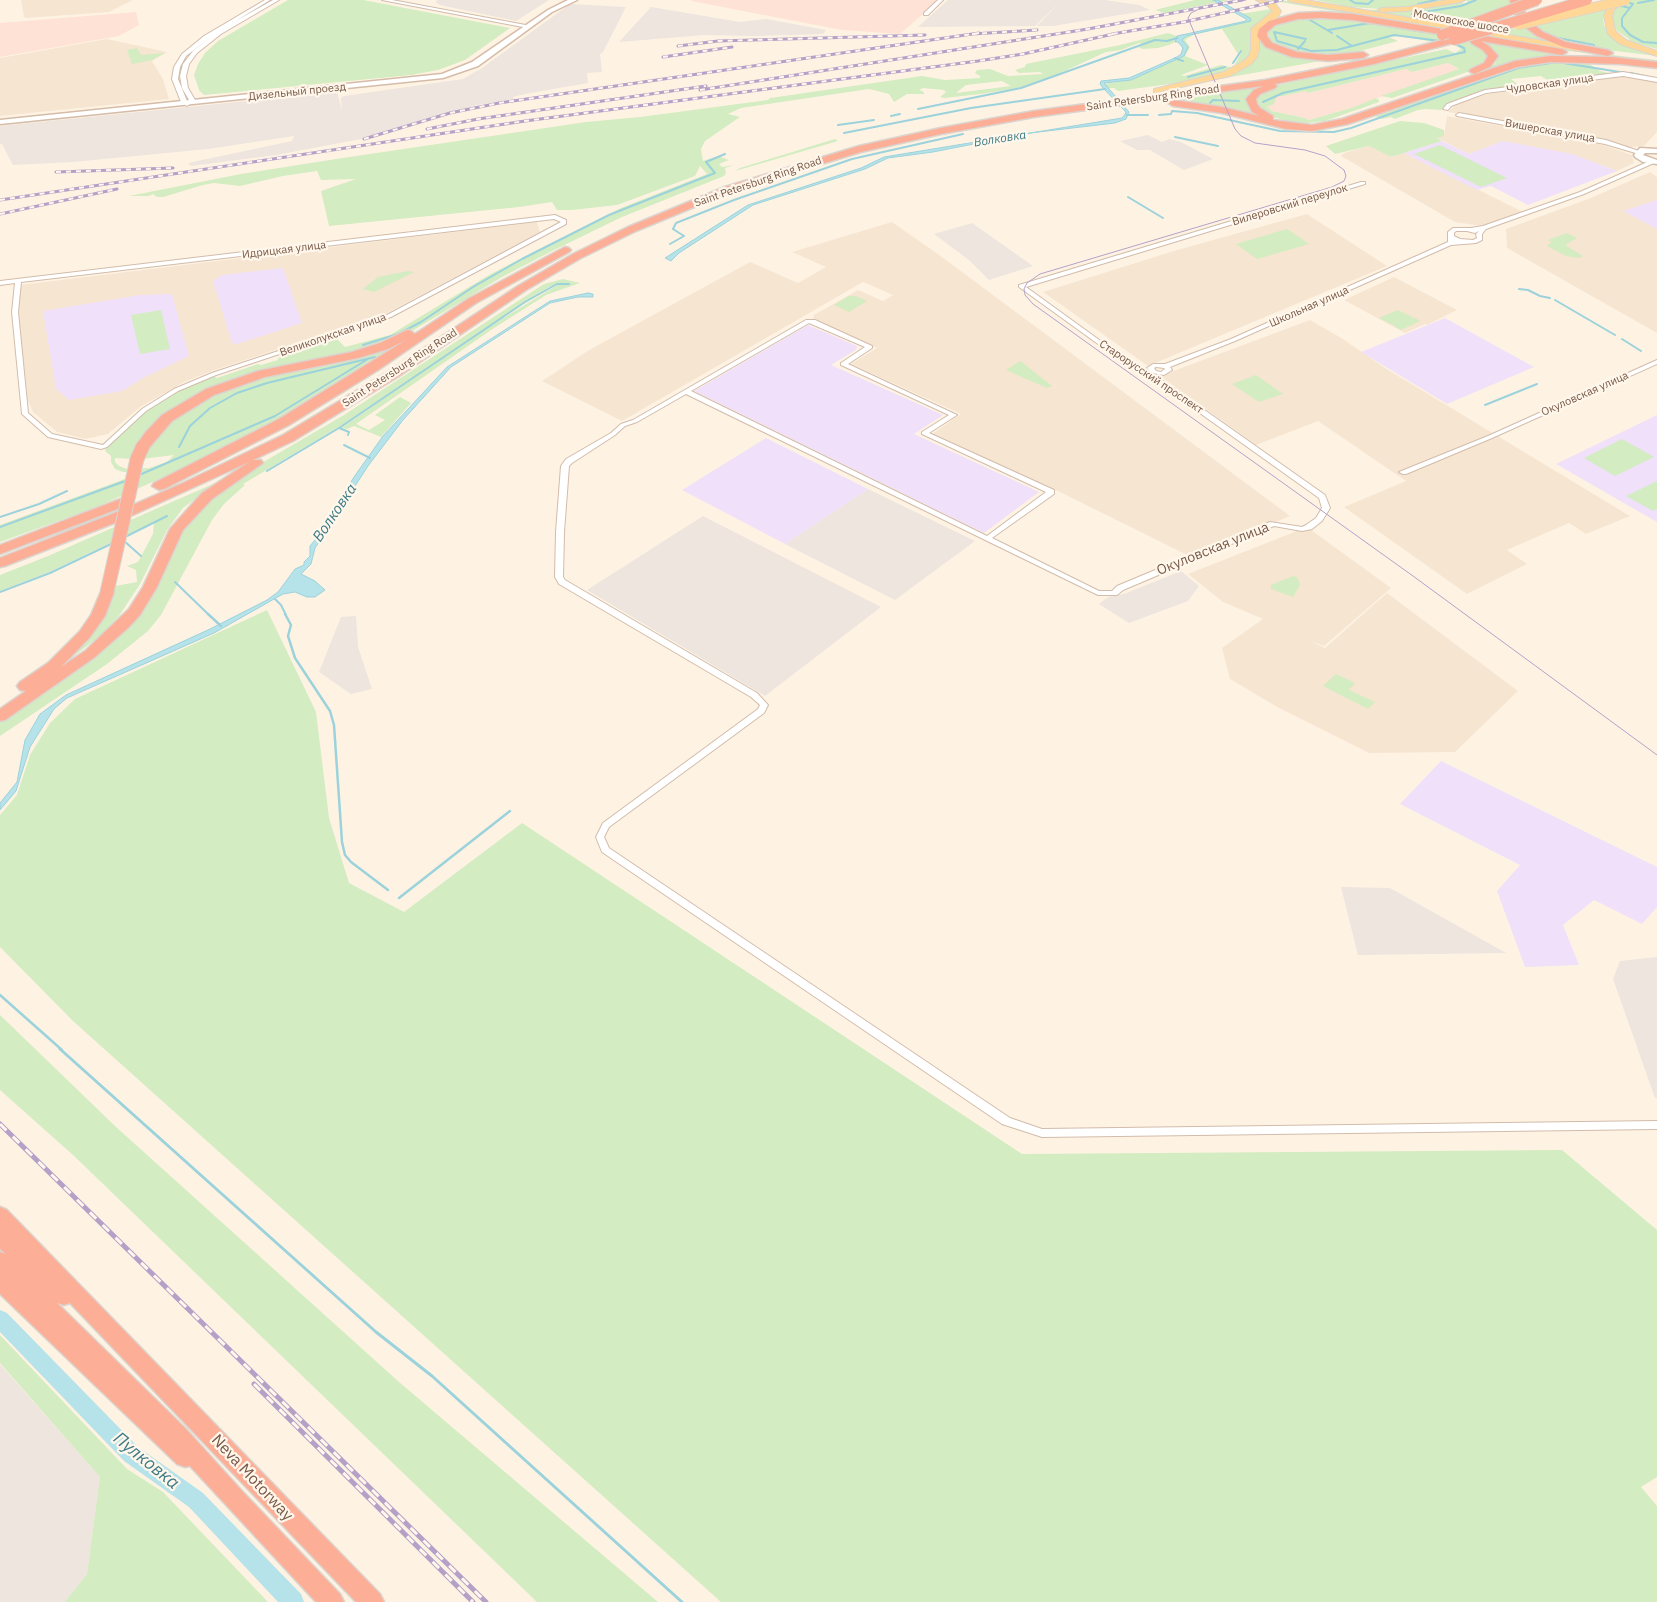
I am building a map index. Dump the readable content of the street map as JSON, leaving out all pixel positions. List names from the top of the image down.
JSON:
{
  "streets": {
    "highway": ["Московское шоссе", "Saint Petersburg Ring Road", "Neva Motorway"],
    "street": [
      "Чудовская улица",
      "Дизельный проезд",
      "Вишерская улица",
      "Вилеровский переулок",
      "Идрицкая улица",
      "Школьная улица",
      "Великолукская улица",
      "Старорусский проспект",
      "Окуловская улица"
    ]
  },
  "crossings": [
    ["Московское шоссе", "Saint Petersburg Ring Road"],
    ["Вилеровский переулок", "Старорусский проспект"],
    ["Идрицкая улица", "Великолукская улица"],
    ["Школьная улица", "Старорусский проспект"],
    ["Старорусский проспект", "Окуловская улица"]
  ],
  "water": ["Волковка", "Пулковка"]
}
